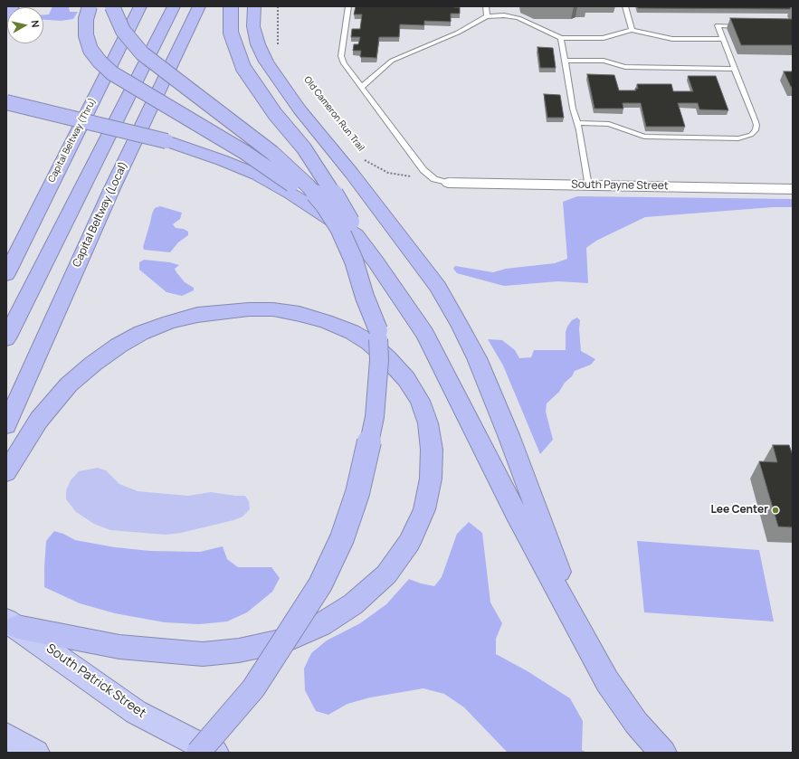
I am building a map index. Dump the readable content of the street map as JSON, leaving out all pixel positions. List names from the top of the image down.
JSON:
{
  "streets": {
    "highway": ["Capital Beltway (Thru)", "Capital Beltway (Local)", "South Patrick Street"],
    "street": ["South Payne Street"],
    "path": ["Old Cameron Run Trail"]
  },
  "places": ["Lee Center"],
  "north": "right"
}
